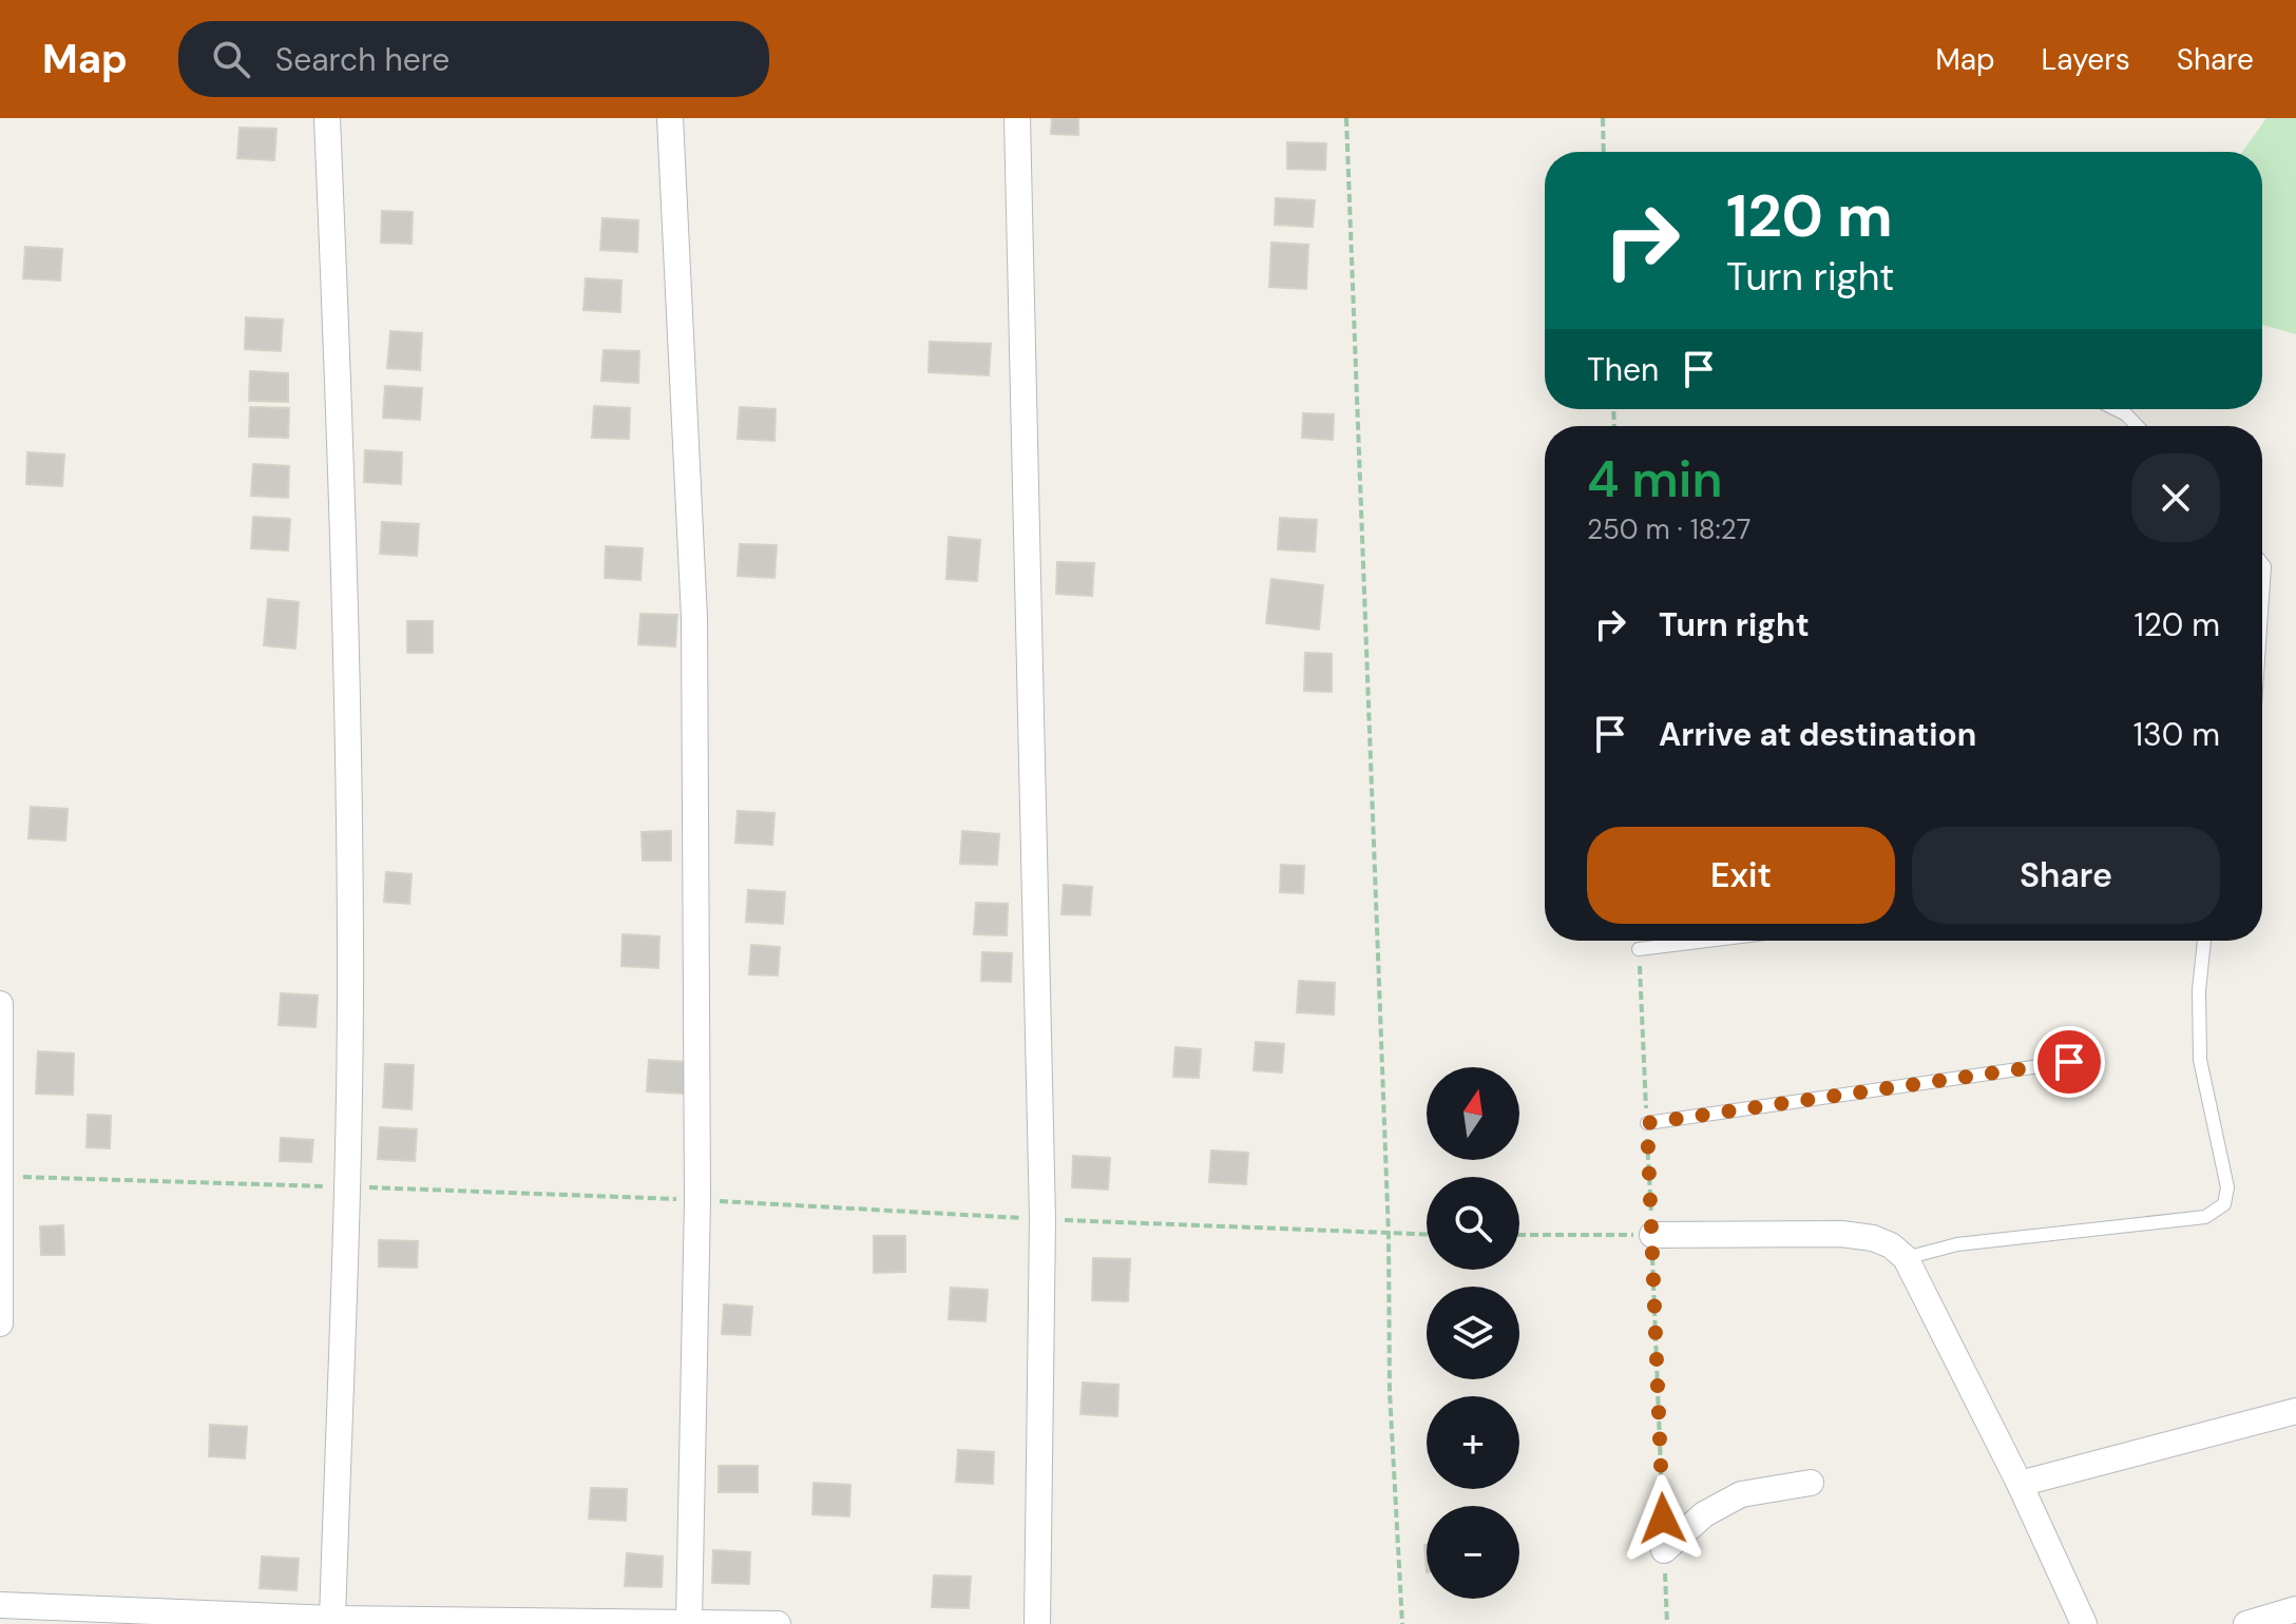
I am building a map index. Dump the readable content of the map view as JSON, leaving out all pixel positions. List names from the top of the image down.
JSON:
{
  "north": "top",
  "page": {
    "header": "Map",
    "search": "Search here",
    "nav": ["Map", "Layers", "Share"],
    "turn": ["120 m", "Turn right"],
    "then": "Then",
    "heading": ["4 min", "250 m · 18:27"],
    "list": [
      {
        "name": "Turn right",
        "value": "120 m"
      },
      {
        "name": "Arrive at destination",
        "value": "130 m"
      }
    ],
    "buttons": ["Exit", "Share"],
    "map_buttons": ["+", "−"]
  }
}
